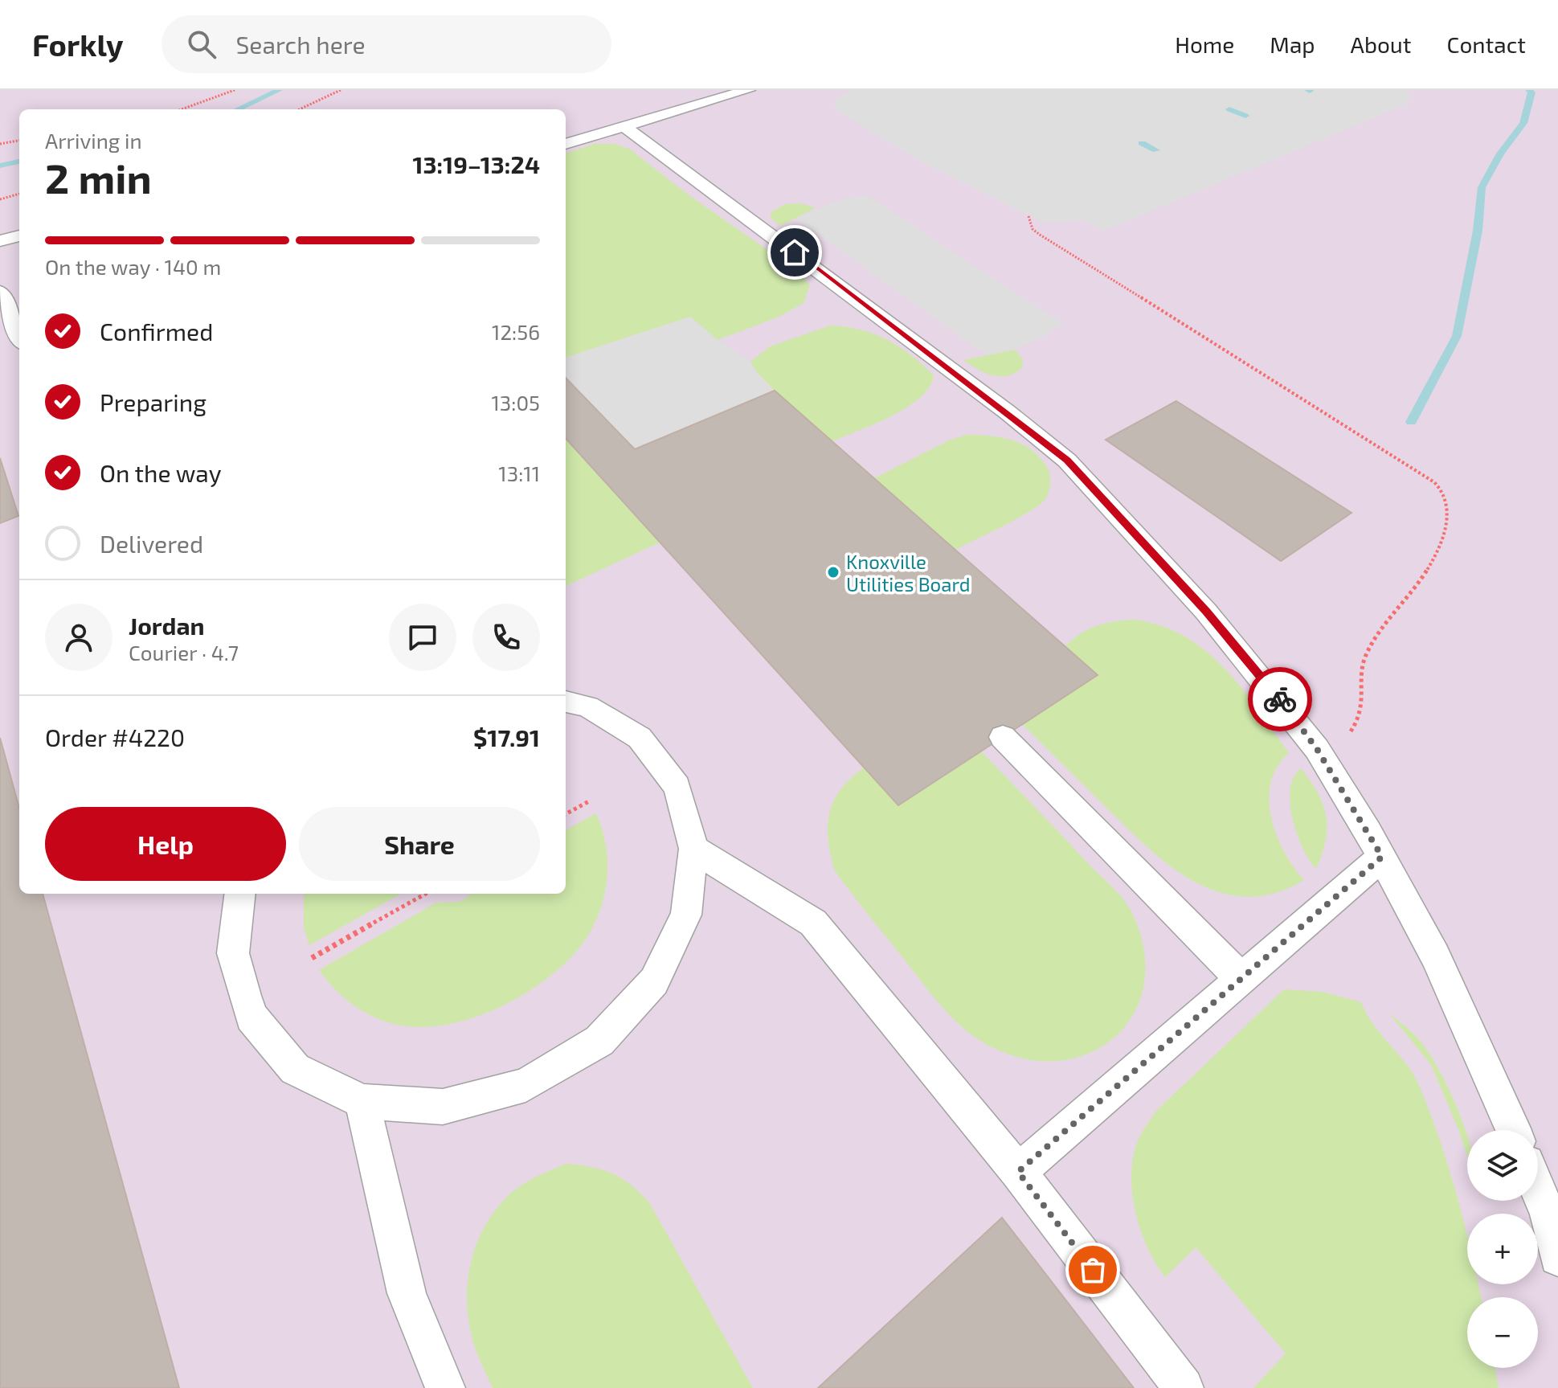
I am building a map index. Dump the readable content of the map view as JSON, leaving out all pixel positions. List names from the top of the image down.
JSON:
{
  "places": ["Knoxville Utilities Board"],
  "page": {
    "header": "Forkly",
    "search": "Search here",
    "nav": [
      "Home",
      "Map",
      "About",
      "Contact"
    ],
    "heading": ["2 min", "Arriving in", "13:19–13:24"],
    "panel": [
      "Jordan",
      "Courier · 4.7",
      "Order #4220",
      "$17.91"
    ],
    "bar": "On the way · 140 m",
    "list": [
      ["Confirmed", "12:56"],
      ["Preparing", "13:05"],
      ["On the way", "13:11"],
      "Delivered"
    ],
    "buttons": ["Help", "Share"],
    "map_buttons": ["+", "−"]
  }
}
